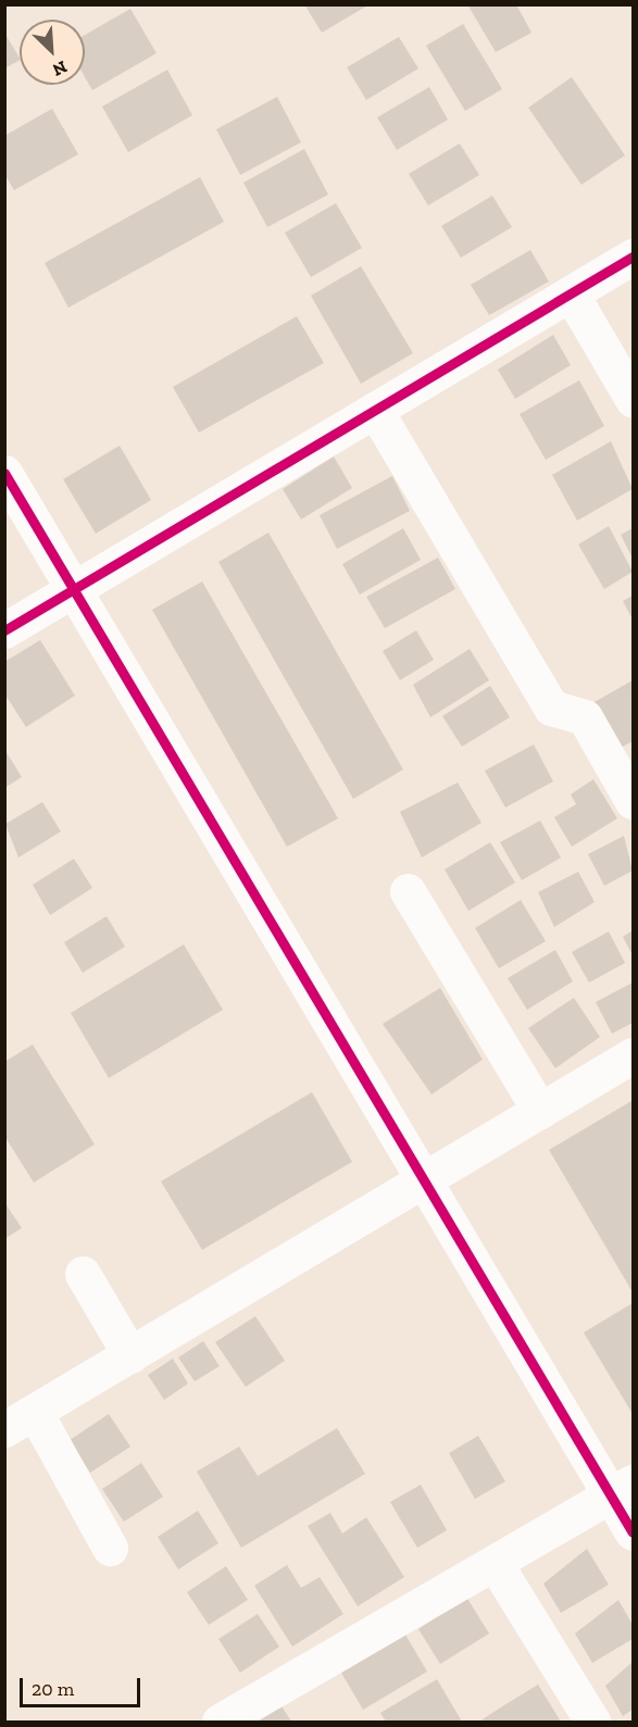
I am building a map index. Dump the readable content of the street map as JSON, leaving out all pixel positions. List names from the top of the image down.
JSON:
{
  "scale_bar": "20 m",
  "north": "bottom right"
}
